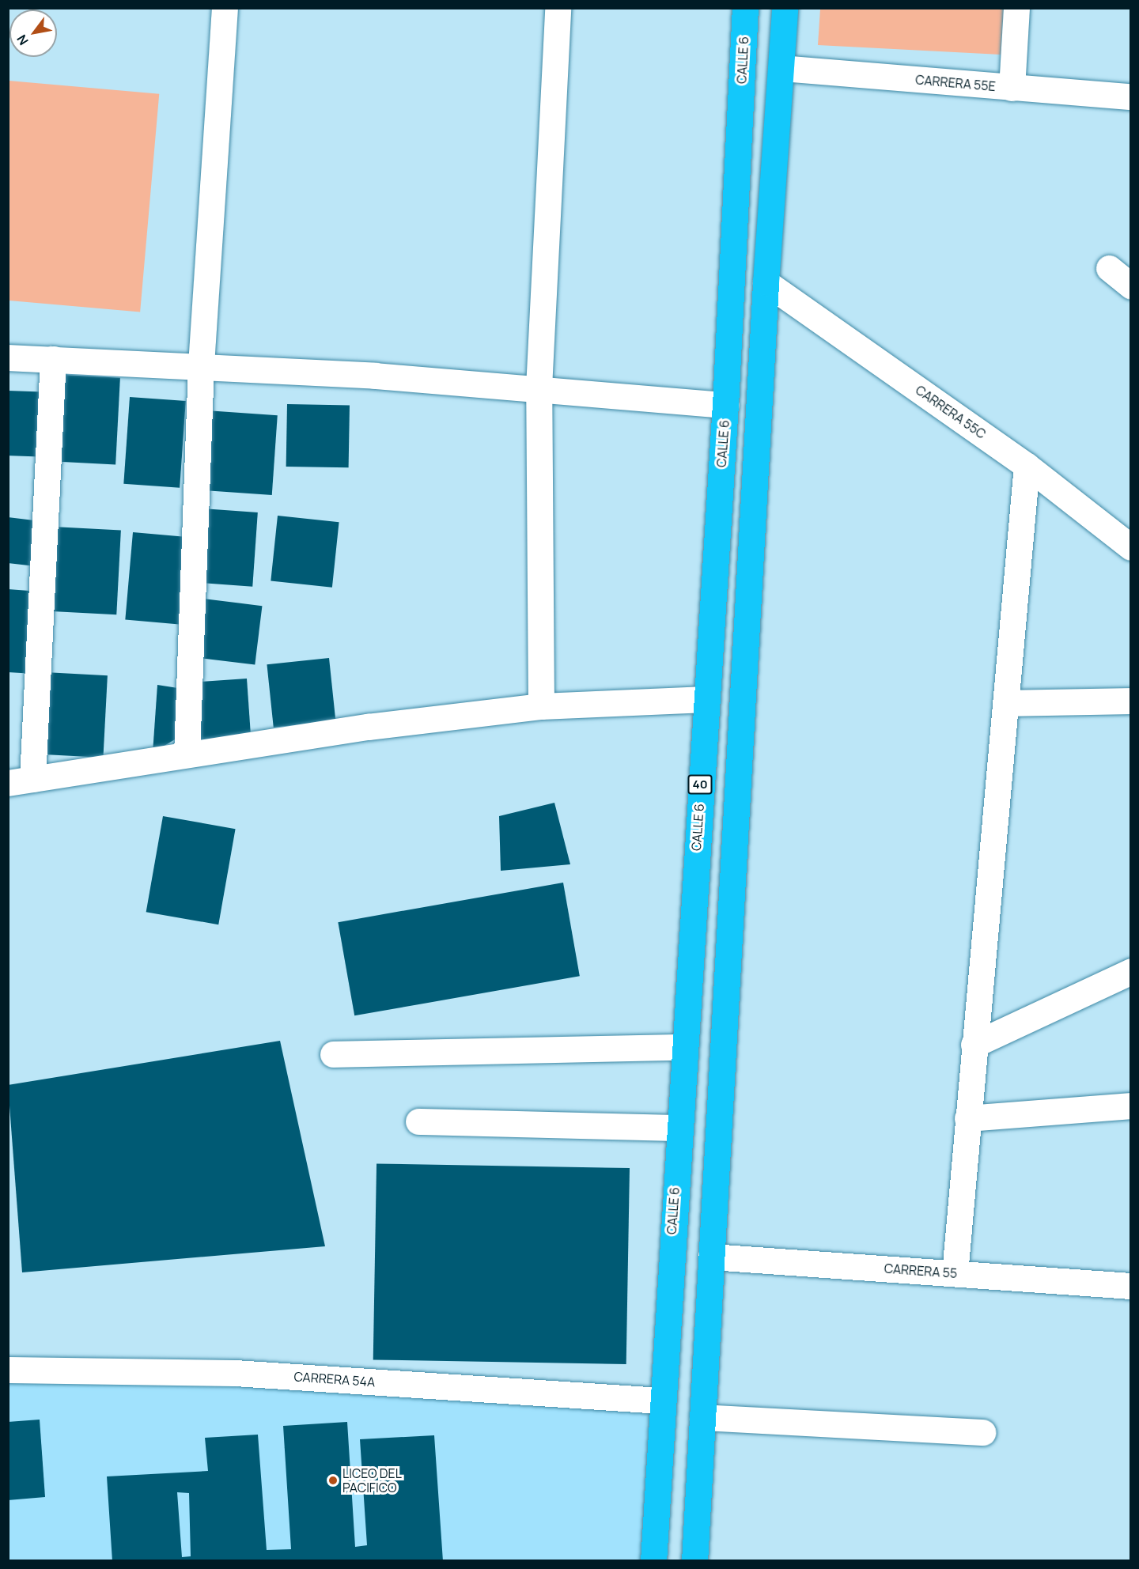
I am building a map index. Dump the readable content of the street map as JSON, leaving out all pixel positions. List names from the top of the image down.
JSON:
{
  "streets": {
    "highway": ["CALLE 6", "40"],
    "street": [
      "CARRERA 55E",
      "CARRERA 55C",
      "CARRERA 55",
      "CARRERA 54A"
    ]
  },
  "crossings": [
    ["CALLE 6", "CARRERA 54A"]
  ],
  "places": ["LICEO DEL PACIFICO"],
  "north": "bottom left"
}
